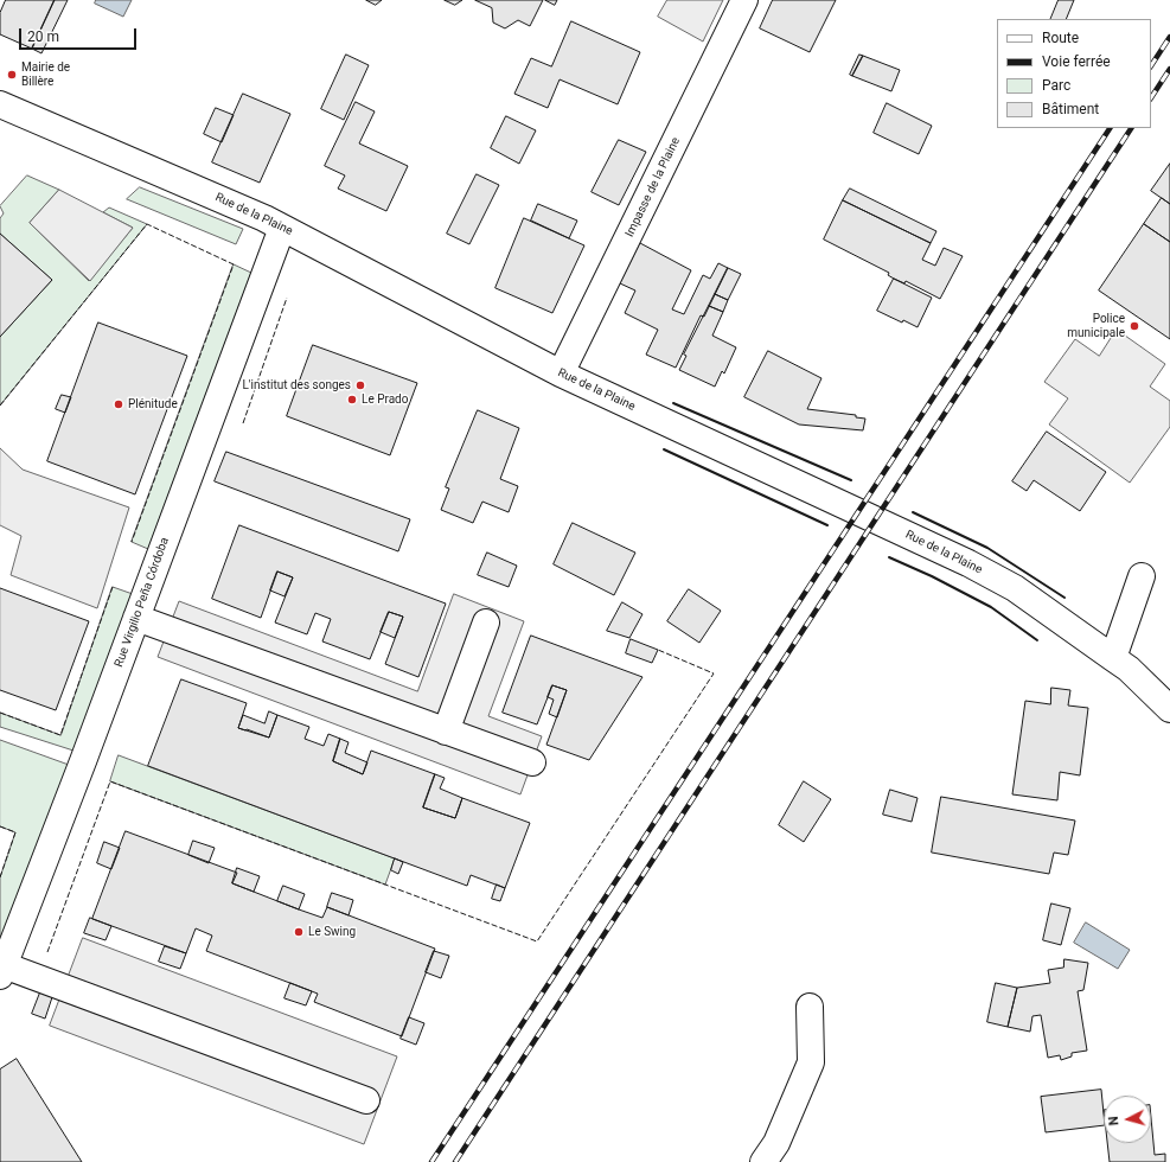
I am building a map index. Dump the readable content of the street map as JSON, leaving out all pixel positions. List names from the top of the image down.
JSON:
{
  "streets": {
    "street": ["Impasse de la Plaine", "Rue de la Plaine", "Rue Virgilio Peña Córdoba"]
  },
  "crossings": [
    ["Impasse de la Plaine", "Rue de la Plaine"],
    ["Rue de la Plaine", "Rue Virgilio Peña Córdoba"]
  ],
  "places": [
    "Mairie de Billère",
    "Police municipale",
    "L'institut des songes",
    "Le Prado",
    "Plénitude",
    "Le Swing"
  ],
  "legend": [
    "Route",
    "Voie ferrée",
    "Parc",
    "Bâtiment"
  ],
  "scale_bar": "20 m",
  "north": "left"
}
